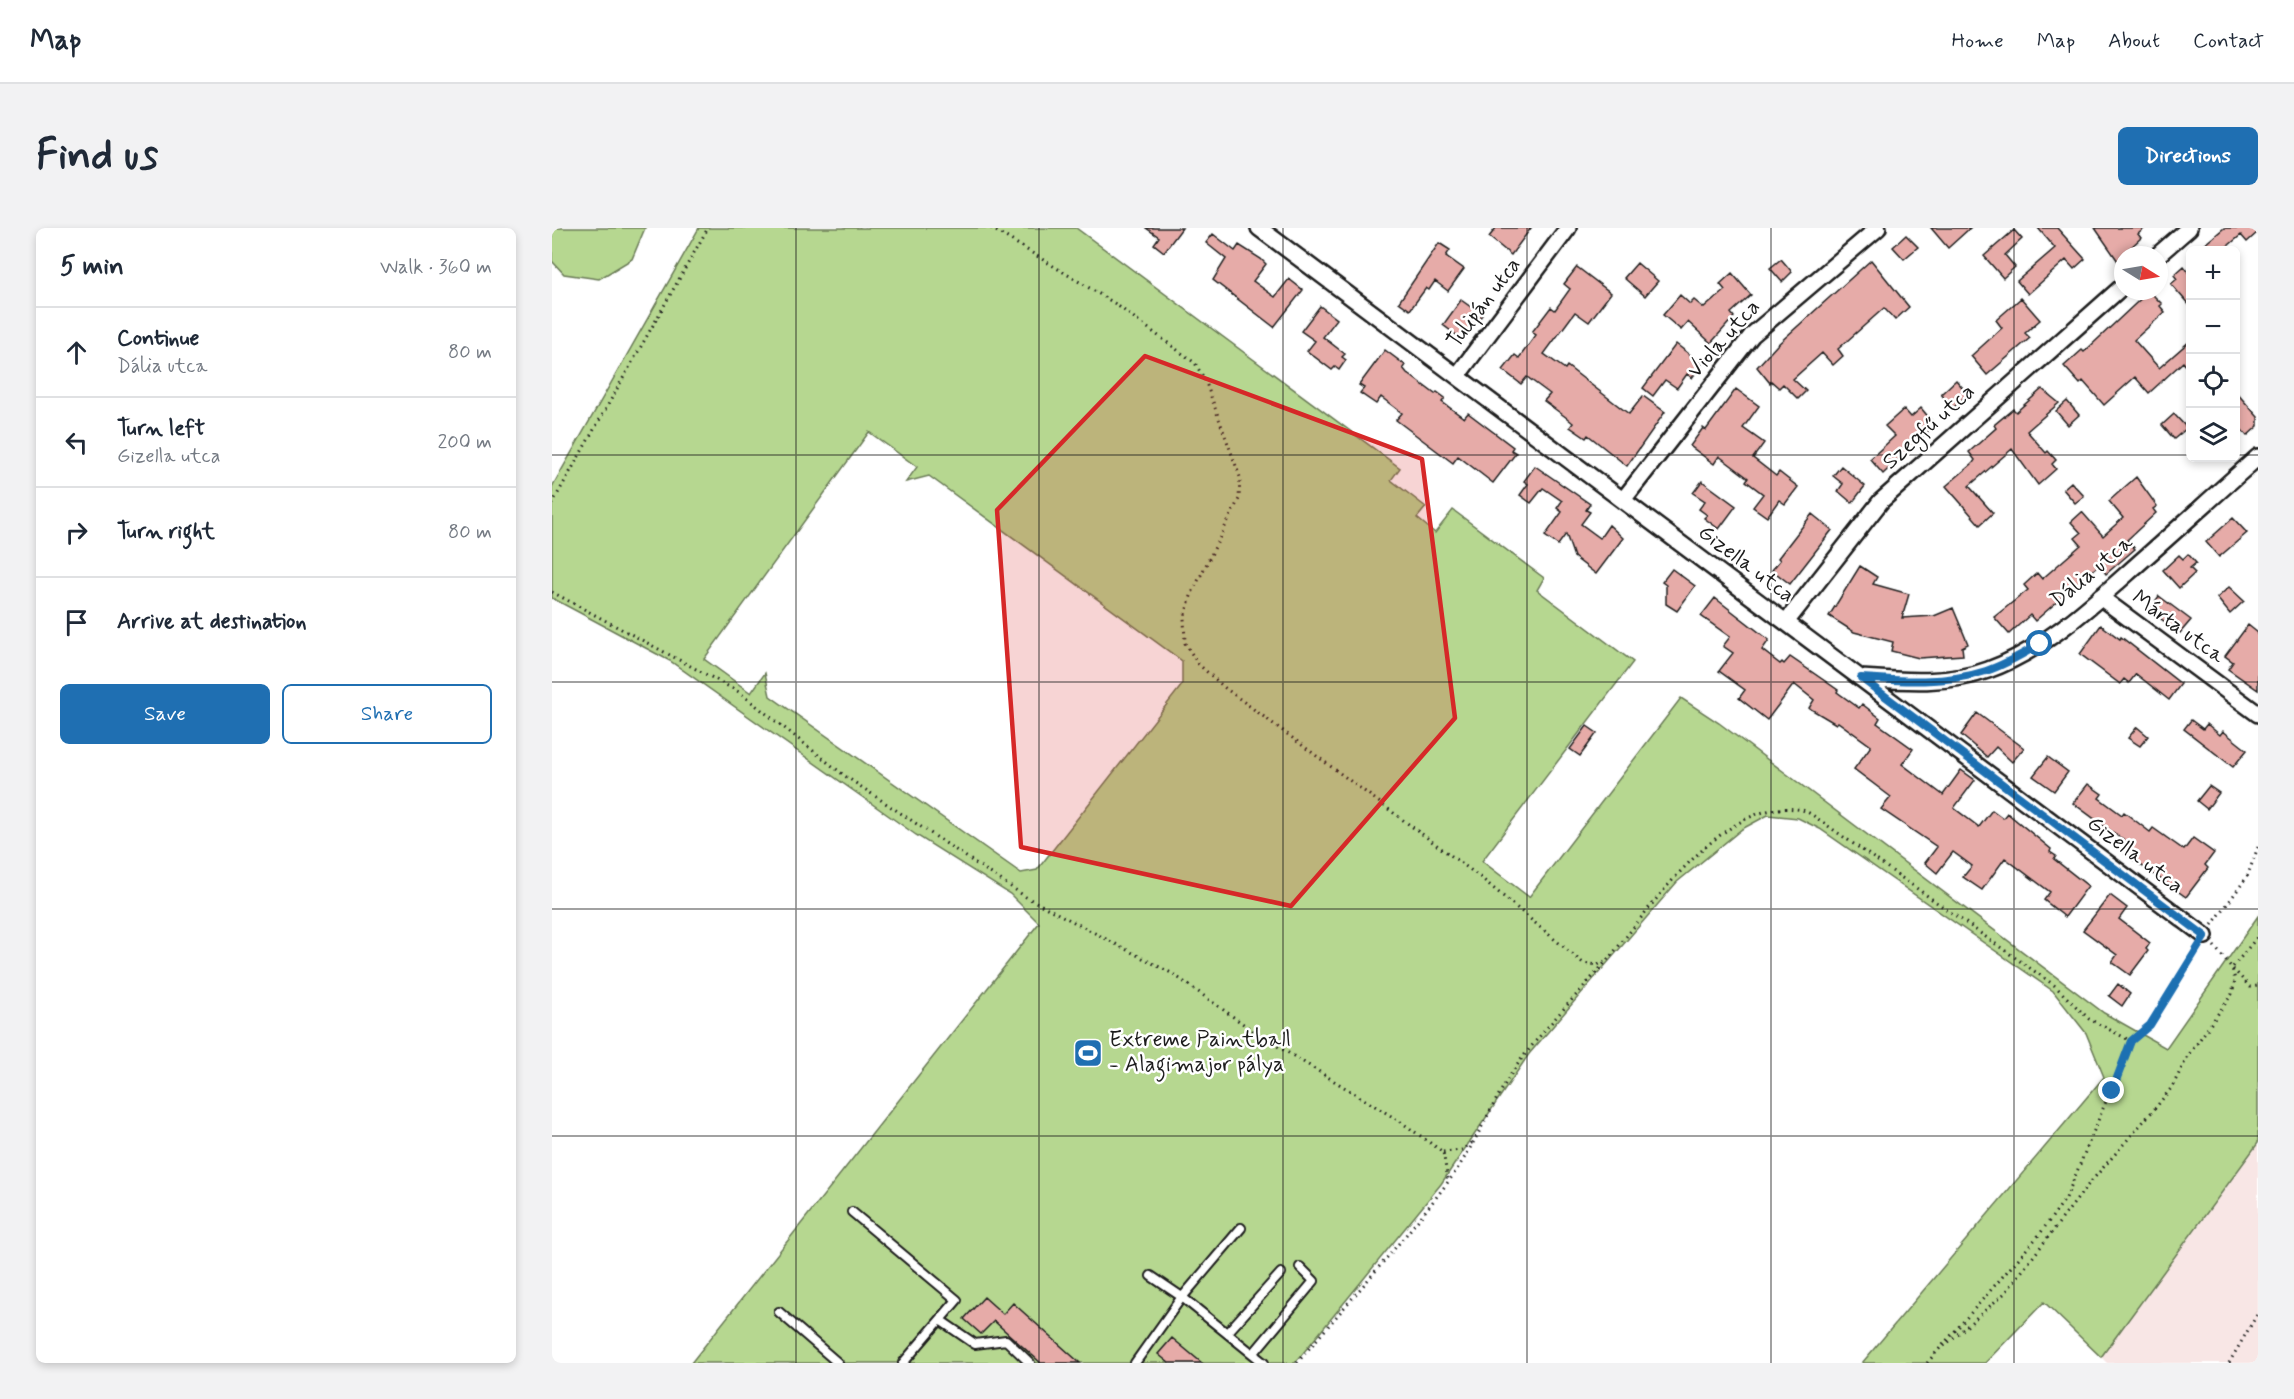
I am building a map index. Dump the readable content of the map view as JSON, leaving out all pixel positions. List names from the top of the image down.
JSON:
{
  "streets": {
    "street": [
      "Tulipán utca",
      "Viola utca",
      "Szegfű utca",
      "Gizella utca",
      "Dália utca",
      "Márta utca"
    ]
  },
  "crossings": [
    ["Tulipán utca", "Gizella utca"],
    ["Viola utca", "Gizella utca"],
    ["Szegfű utca", "Gizella utca"],
    ["Gizella utca", "Dália utca"],
    ["Dália utca", "Márta utca"]
  ],
  "places": {
    "sports": ["Extreme Paintball - Alagimajor pálya"]
  },
  "north": "right",
  "page": {
    "header": "Map",
    "nav": [
      "Home",
      "Map",
      "About",
      "Contact"
    ],
    "buttons": [
      "Directions",
      ["Save", "Share"]
    ],
    "title": "Find us",
    "heading": ["5 min", "Walk · 360 m"],
    "map_buttons": ["+", "−"],
    "list": [
      ["Continue", "Dália utca", "80 m"],
      ["Turn left", "Gizella utca", "200 m"],
      ["Turn right", "80 m"],
      "Arrive at destination"
    ]
  }
}
